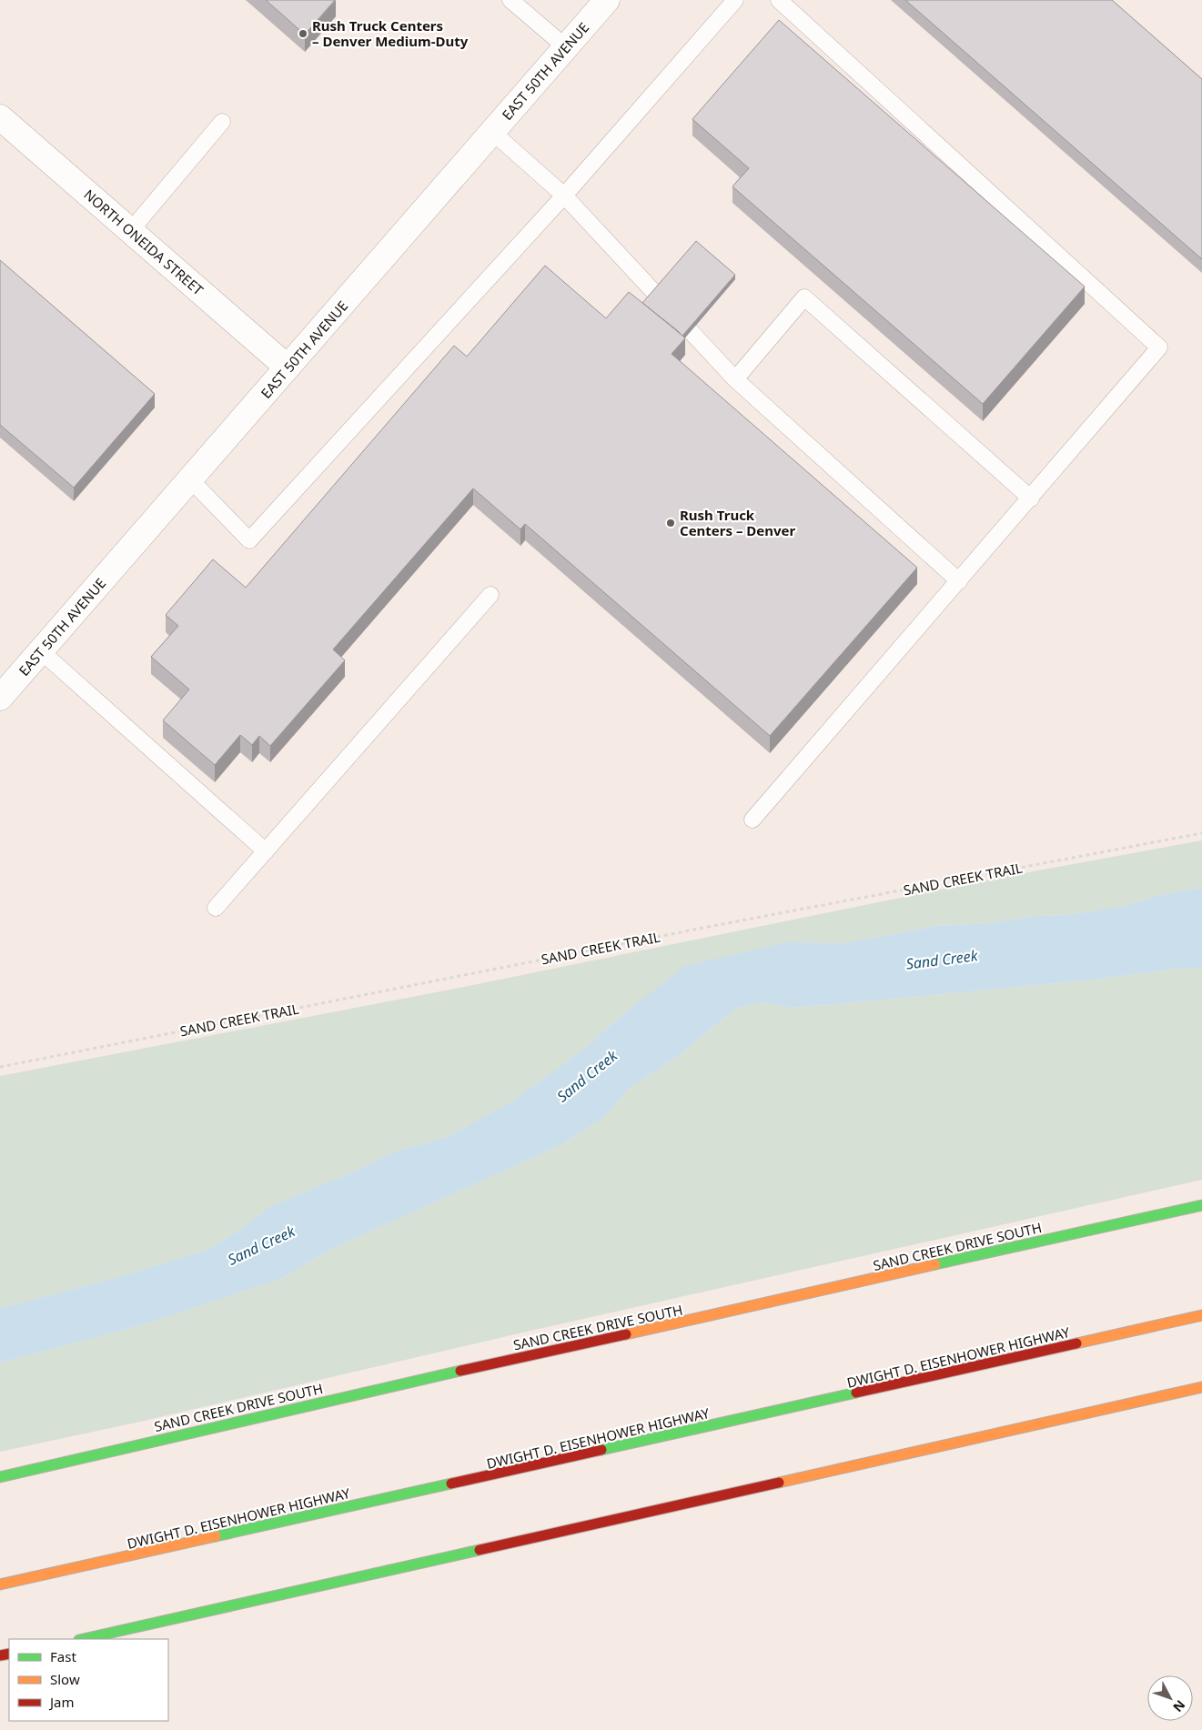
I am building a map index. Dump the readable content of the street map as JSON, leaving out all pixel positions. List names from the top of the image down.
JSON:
{
  "streets": {
    "main road": ["SAND CREEK DRIVE SOUTH", "DWIGHT D. EISENHOWER HIGHWAY"],
    "street": ["EAST 50TH AVENUE", "NORTH ONEIDA STREET"],
    "path": ["SAND CREEK TRAIL"]
  },
  "crossings": [
    ["EAST 50TH AVENUE", "NORTH ONEIDA STREET"]
  ],
  "water": ["Sand Creek"],
  "places": ["Rush Truck Centers – Denver Medium-Duty", "Rush Truck Centers – Denver"],
  "legend": ["Fast", "Slow", "Jam"],
  "north": "bottom right"
}
